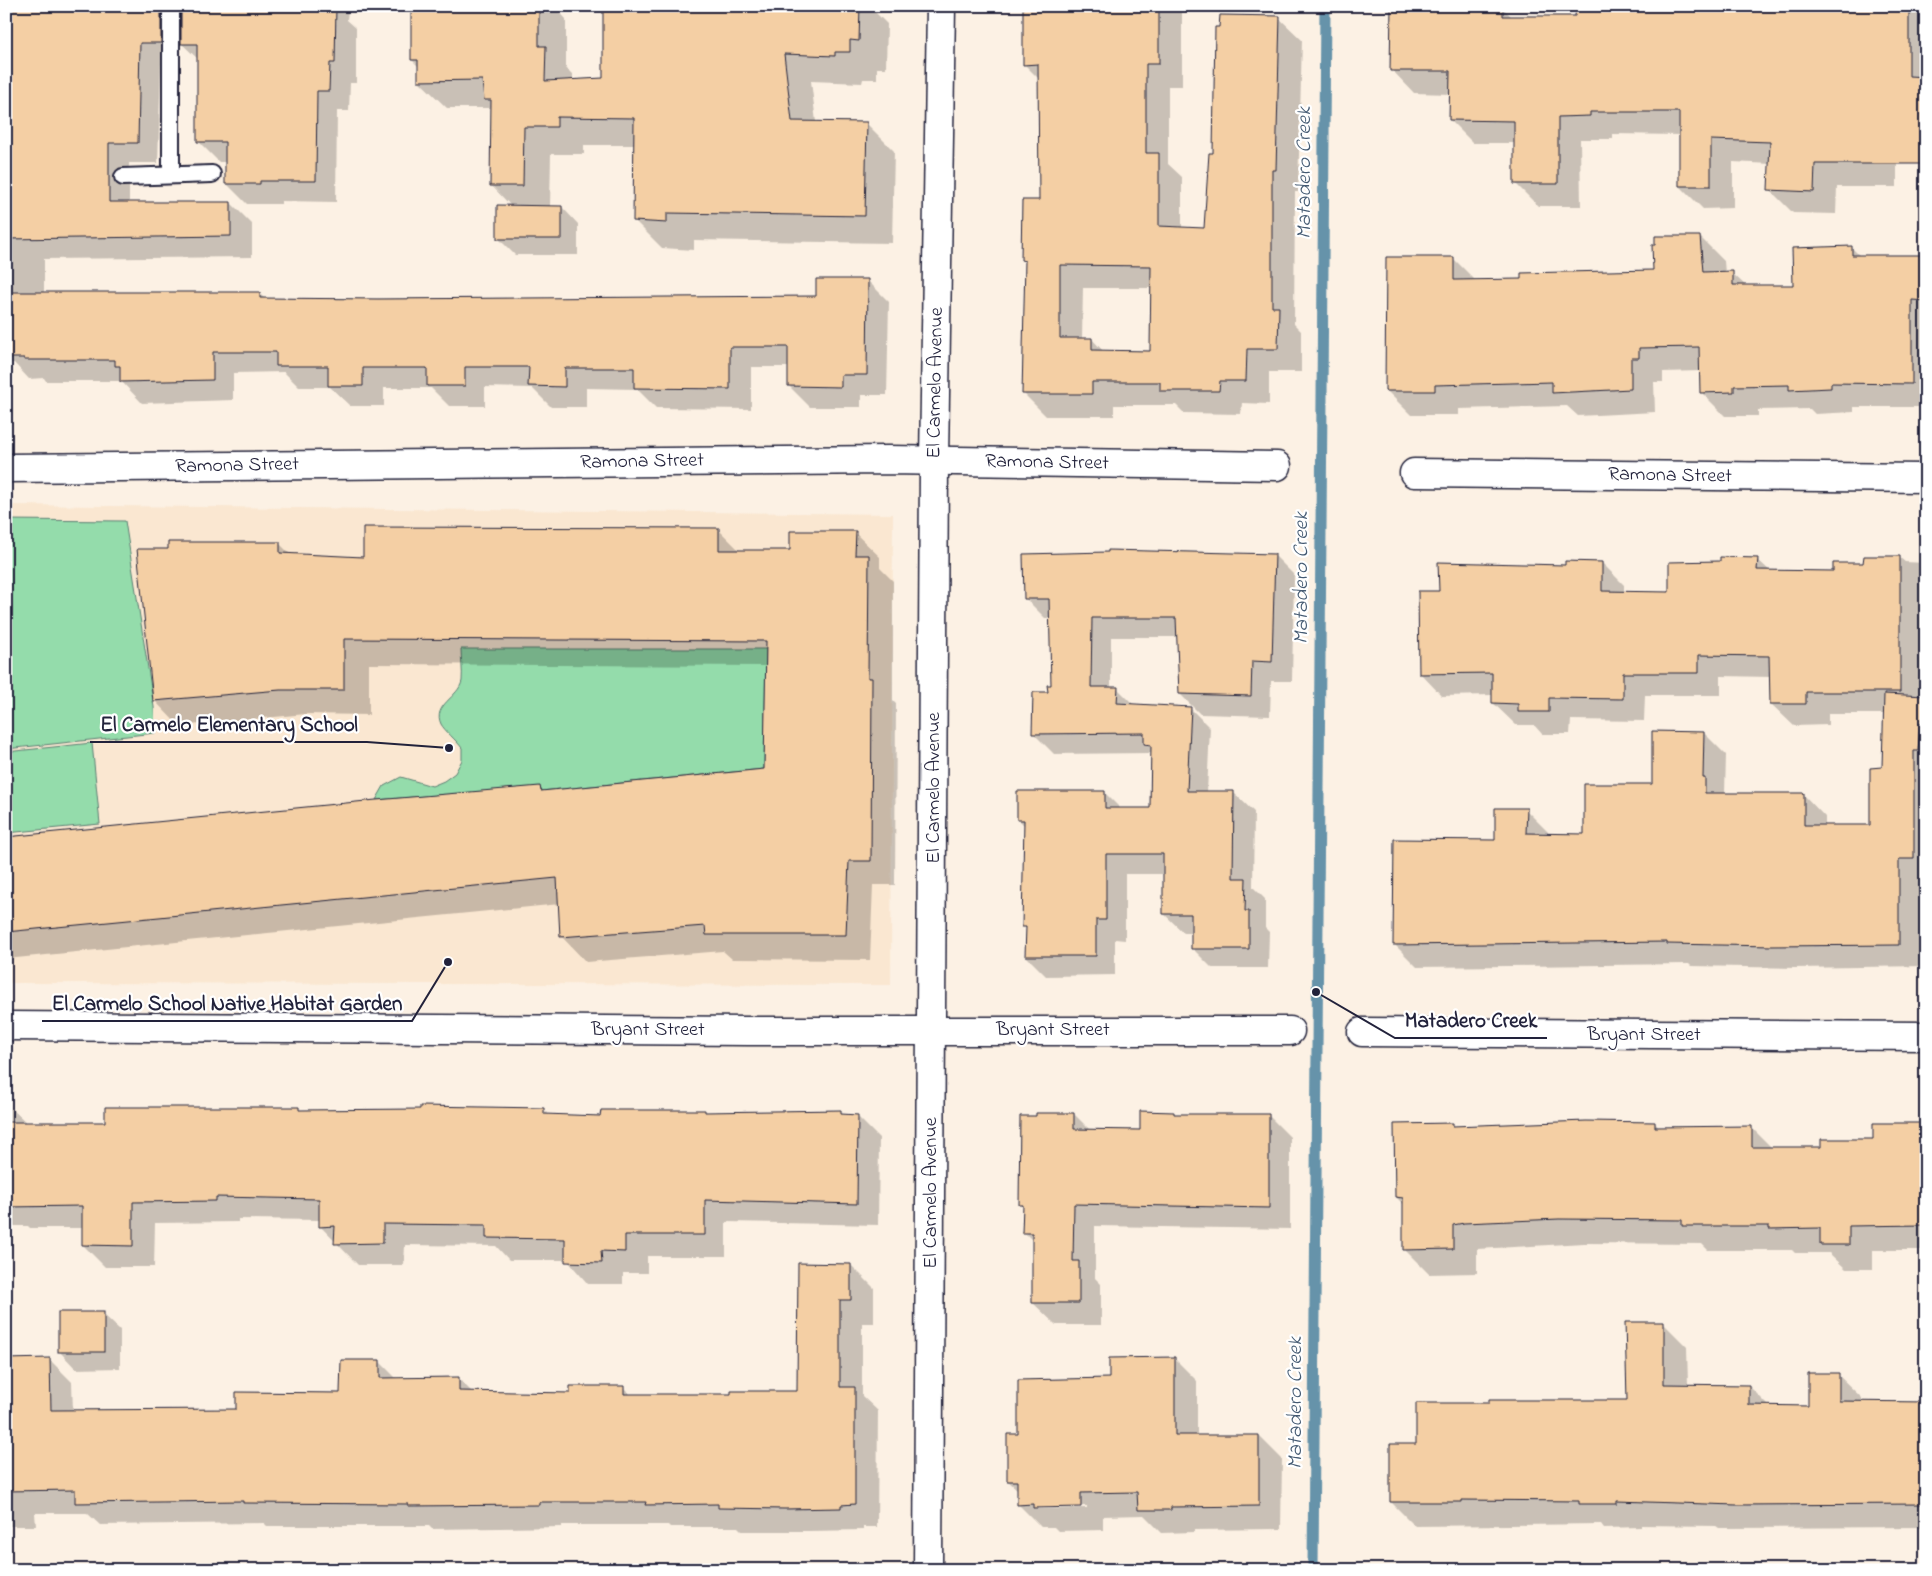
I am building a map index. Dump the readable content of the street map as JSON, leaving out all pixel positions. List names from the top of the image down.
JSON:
{
  "streets": {
    "street": ["El Carmelo Avenue", "Ramona Street", "Bryant Street"]
  },
  "crossings": [
    ["El Carmelo Avenue", "Ramona Street"],
    ["El Carmelo Avenue", "Bryant Street"]
  ],
  "water": ["Matadero Creek"],
  "places": ["El Carmelo Elementary School", "El Carmelo School Native Habitat Garden", "Matadero Creek"]
}
